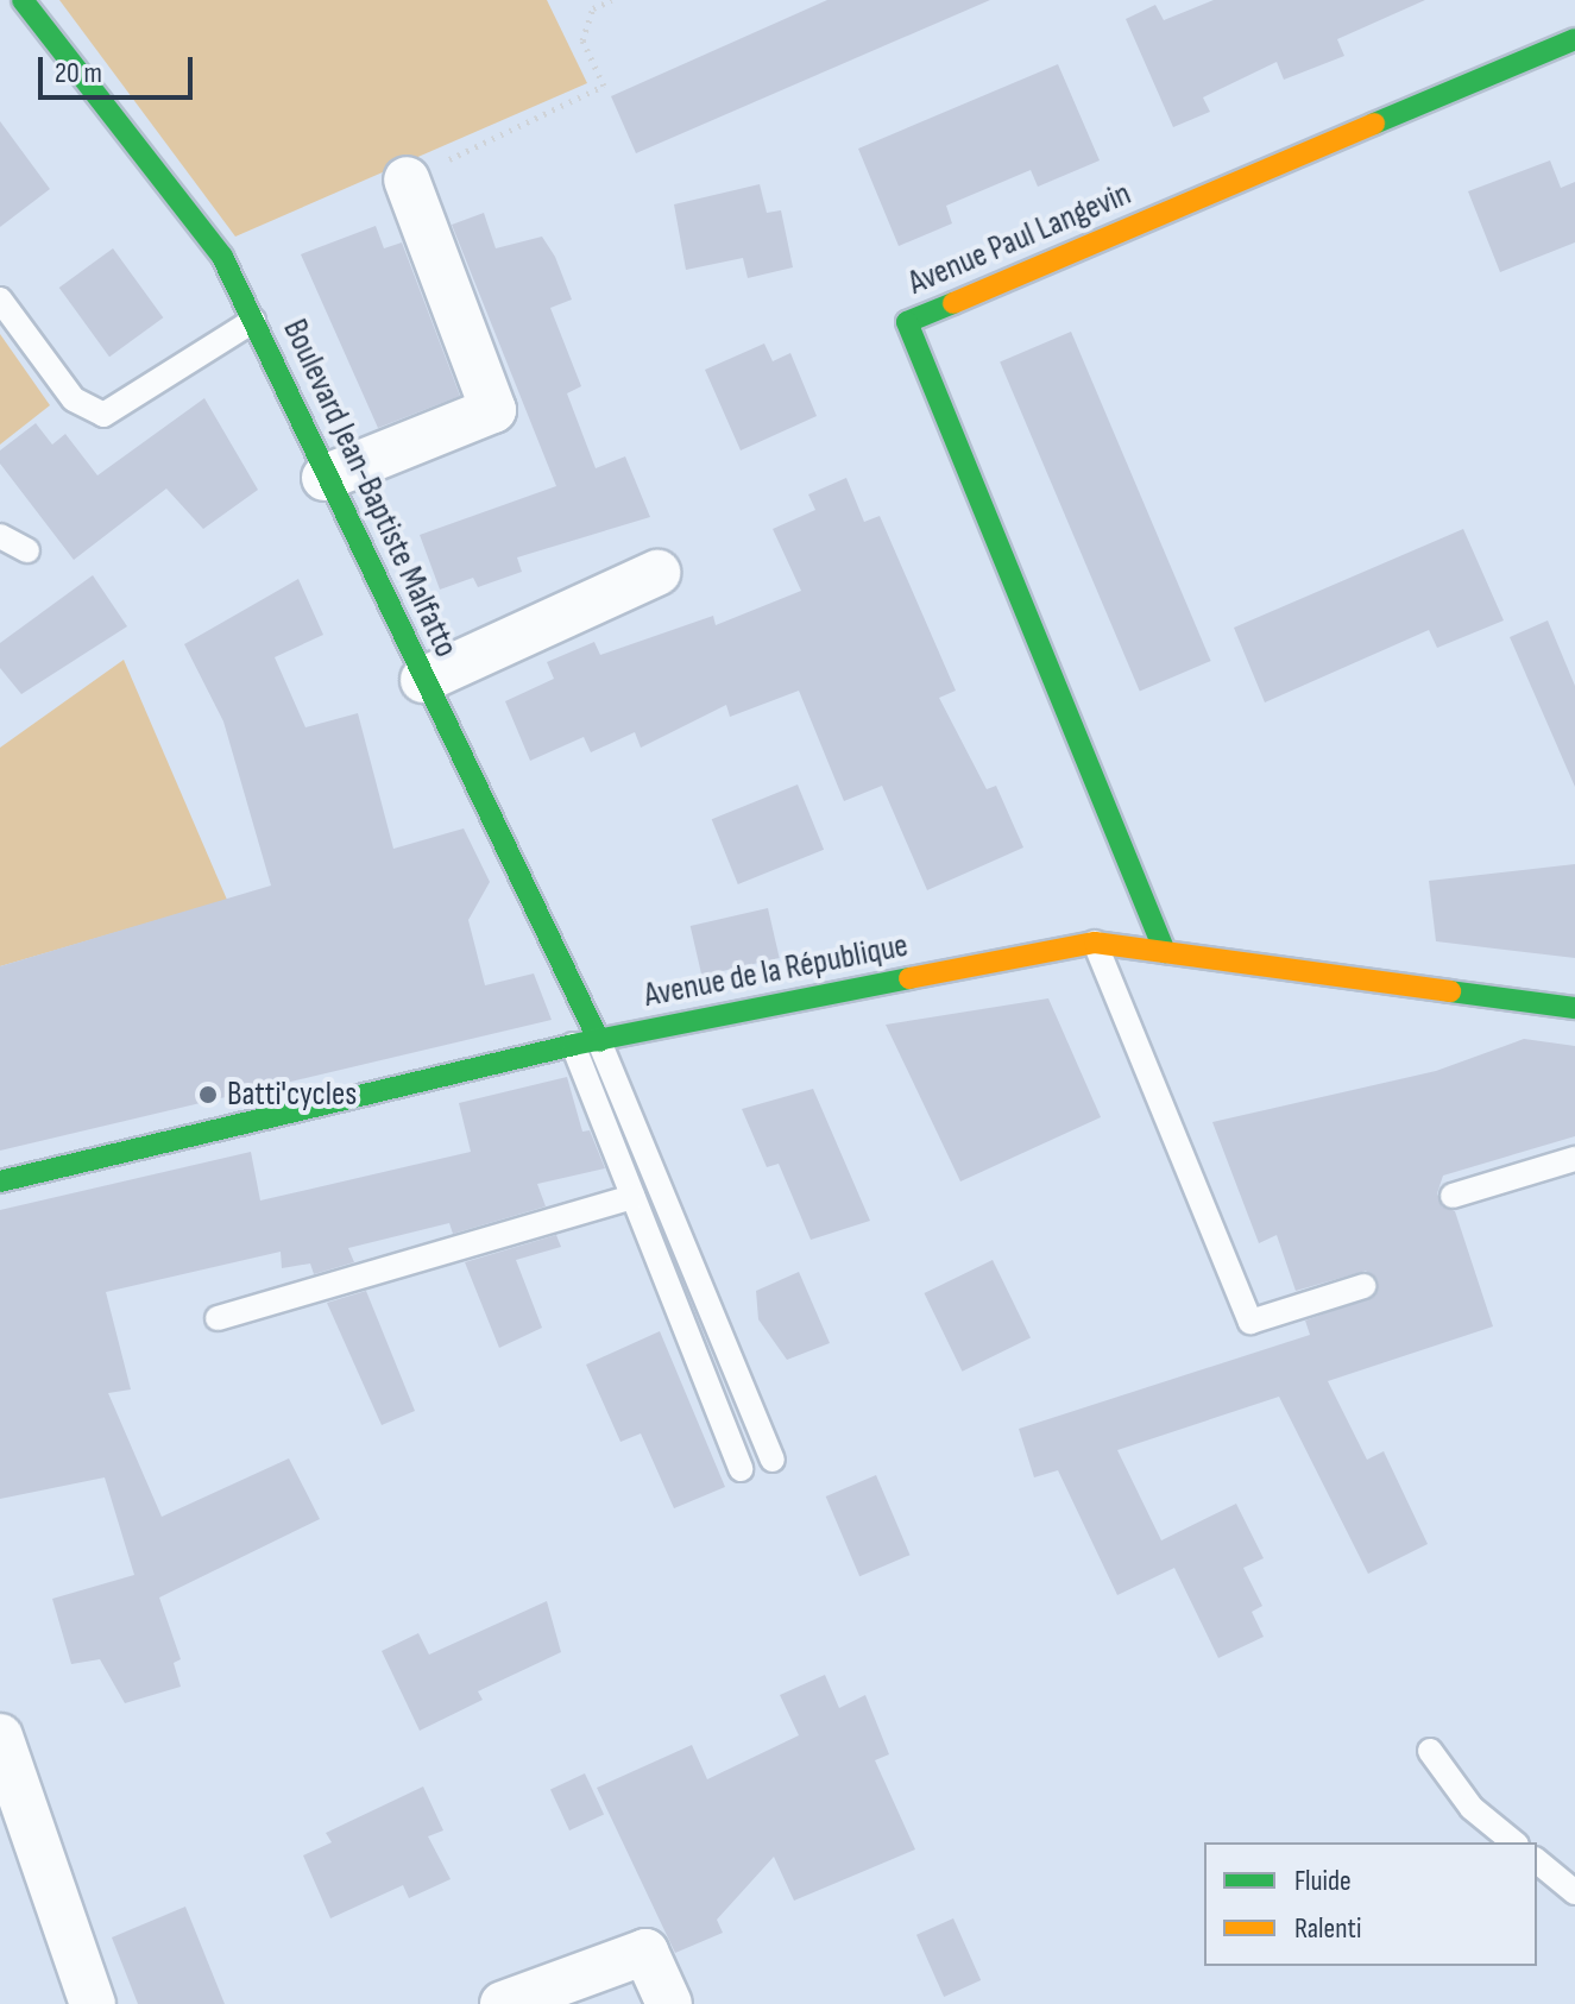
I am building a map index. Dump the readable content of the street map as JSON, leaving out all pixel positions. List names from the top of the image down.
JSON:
{
  "streets": {
    "street": ["Avenue Paul Langevin", "Boulevard Jean-Baptiste Malfatto", "Avenue de la République"]
  },
  "crossings": [
    ["Avenue Paul Langevin", "Avenue de la République"],
    ["Boulevard Jean-Baptiste Malfatto", "Avenue de la République"]
  ],
  "places": ["Batti'cycles"],
  "legend": ["Fluide", "Ralenti"],
  "scale_bar": "20 m"
}
